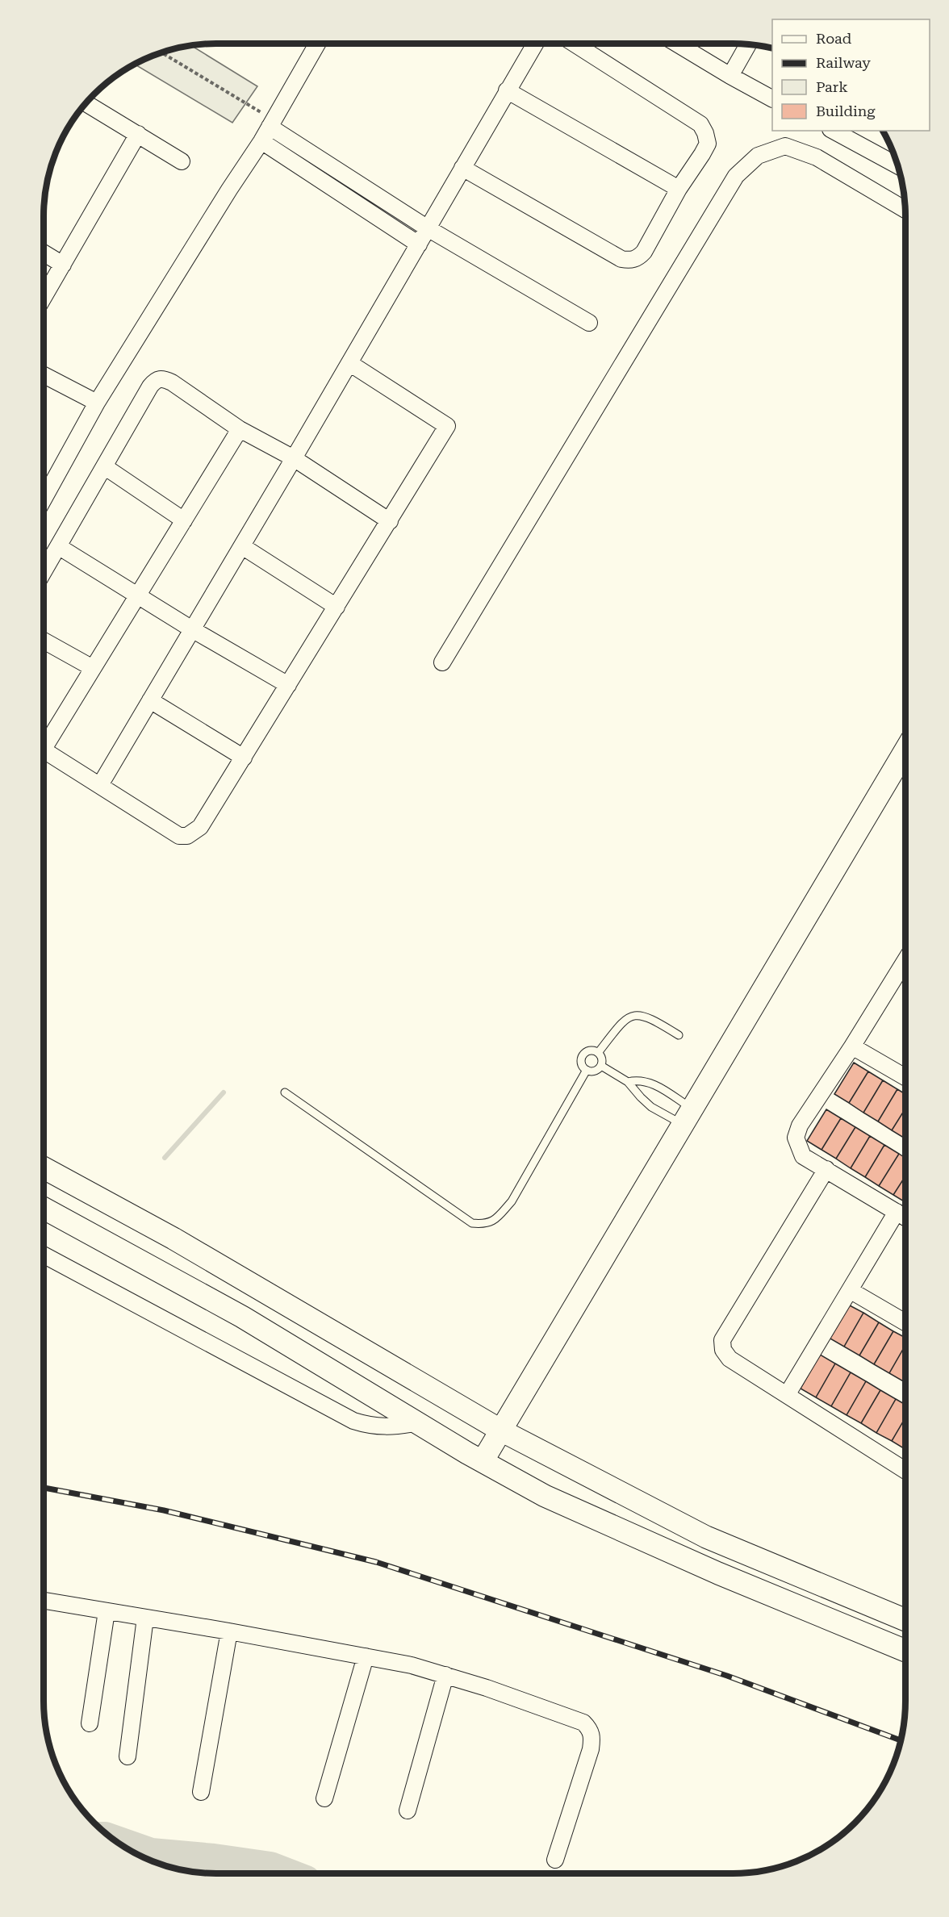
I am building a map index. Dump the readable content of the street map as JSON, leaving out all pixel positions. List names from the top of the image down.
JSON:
{
  "legend": [
    "Road",
    "Railway",
    "Park",
    "Building"
  ]
}
